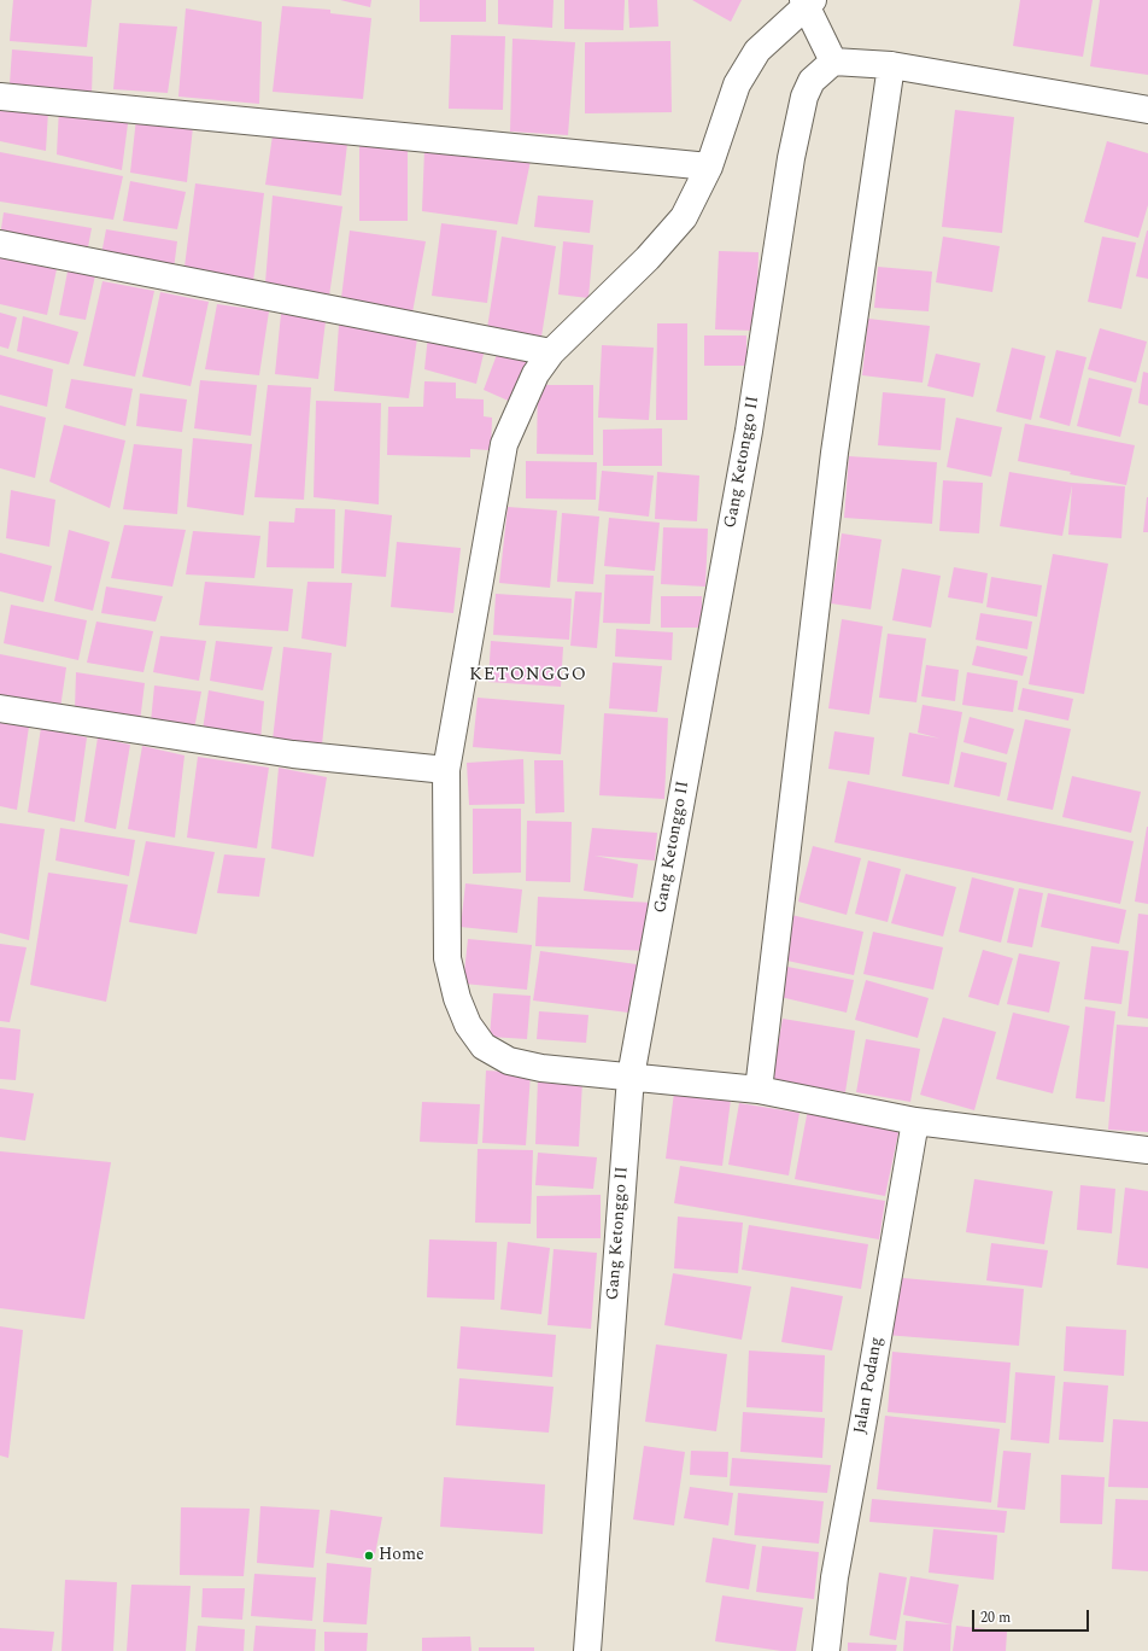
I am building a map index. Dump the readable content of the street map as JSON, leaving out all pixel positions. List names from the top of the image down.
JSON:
{
  "streets": {
    "street": ["Gang Ketonggo II", "Jalan Podang"]
  },
  "districts": ["KETONGGO"],
  "places": ["Home"],
  "scale_bar": "20 m"
}
